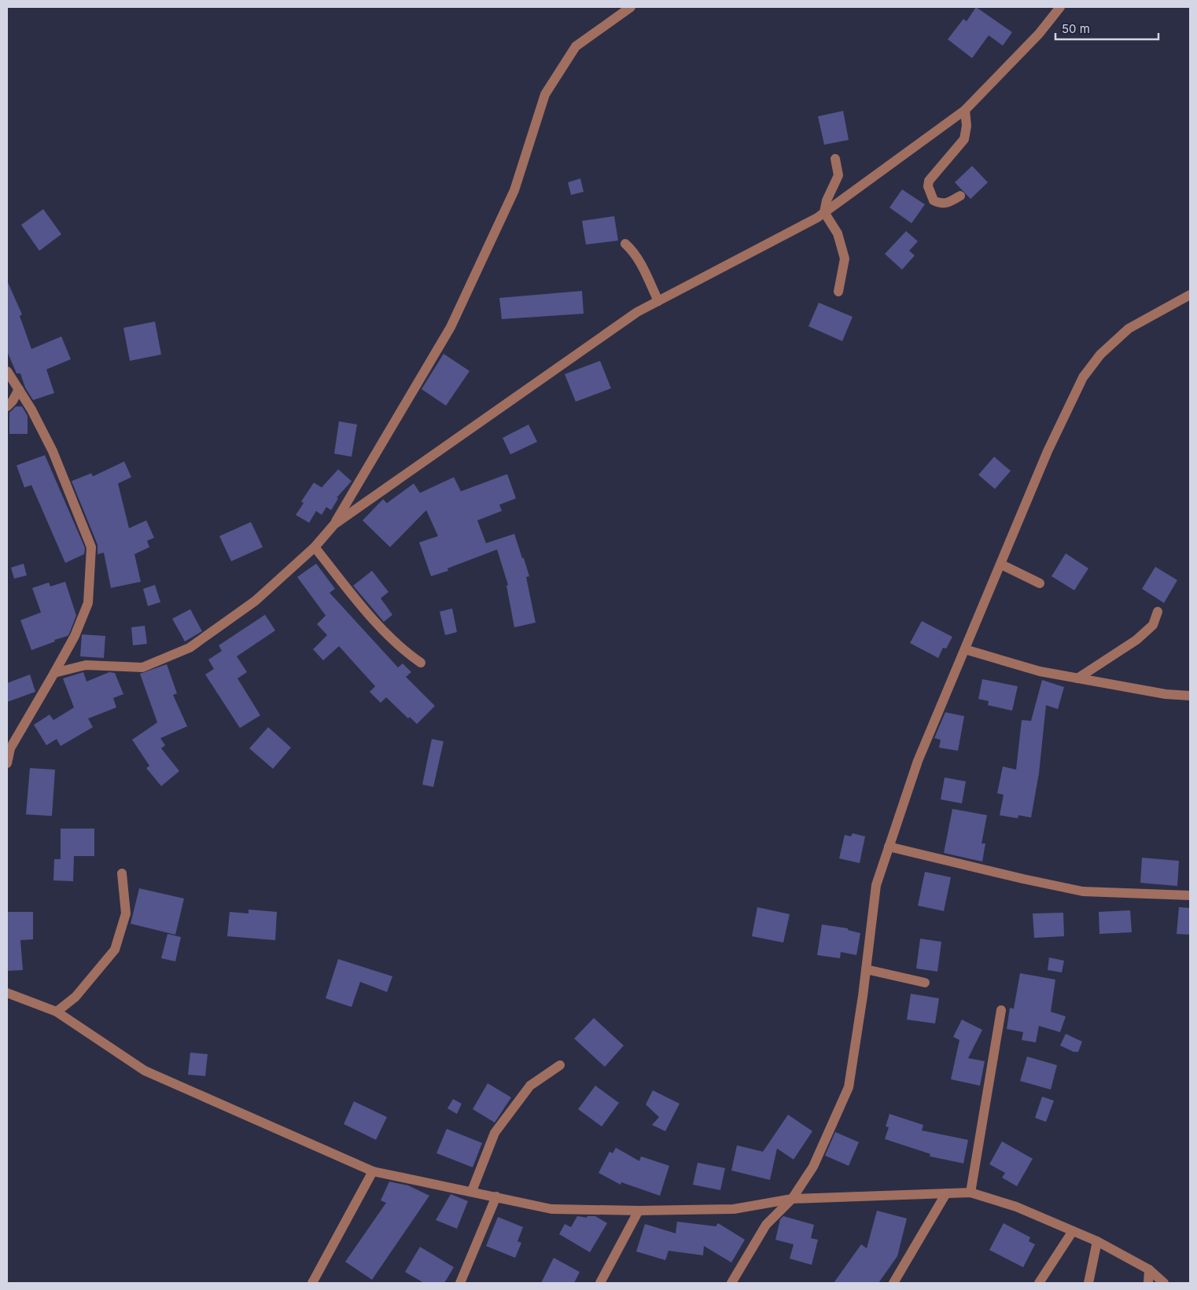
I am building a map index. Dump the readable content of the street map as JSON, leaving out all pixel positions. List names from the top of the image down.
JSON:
{
  "scale_bar": "50 m"
}
